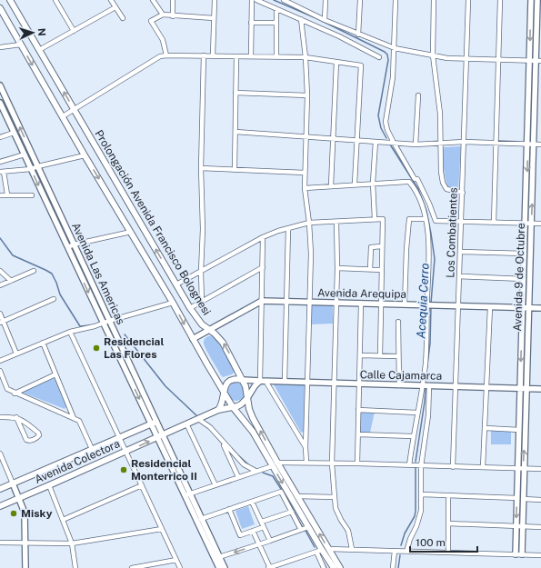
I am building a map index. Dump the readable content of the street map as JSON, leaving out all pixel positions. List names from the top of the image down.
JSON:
{
  "streets": {
    "main road": ["Prolongación Avenida Francisco Bolognesi", "Calle Cajamarca", "Avenida Colectora"],
    "street": [
      "Los Combatientes",
      "Avenida Las Americas",
      "Avenida 9 de Octubre",
      "Avenida Arequipa"
    ]
  },
  "crossings": [
    ["Prolongación Avenida Francisco Bolognesi", "Calle Cajamarca"],
    ["Prolongación Avenida Francisco Bolognesi", "Avenida Colectora"],
    ["Los Combatientes", "Avenida Arequipa"],
    ["Los Combatientes", "Calle Cajamarca"],
    ["Avenida Las Americas", "Avenida Colectora"],
    ["Avenida 9 de Octubre", "Avenida Arequipa"],
    ["Avenida 9 de Octubre", "Calle Cajamarca"],
    ["Calle Cajamarca", "Avenida Colectora"]
  ],
  "water": ["Acequia Cerro"],
  "places": ["Residencial Las Flores", "Residencial Monterrico II", "Misky"],
  "scale_bar": "100 m",
  "north": "right"
}
